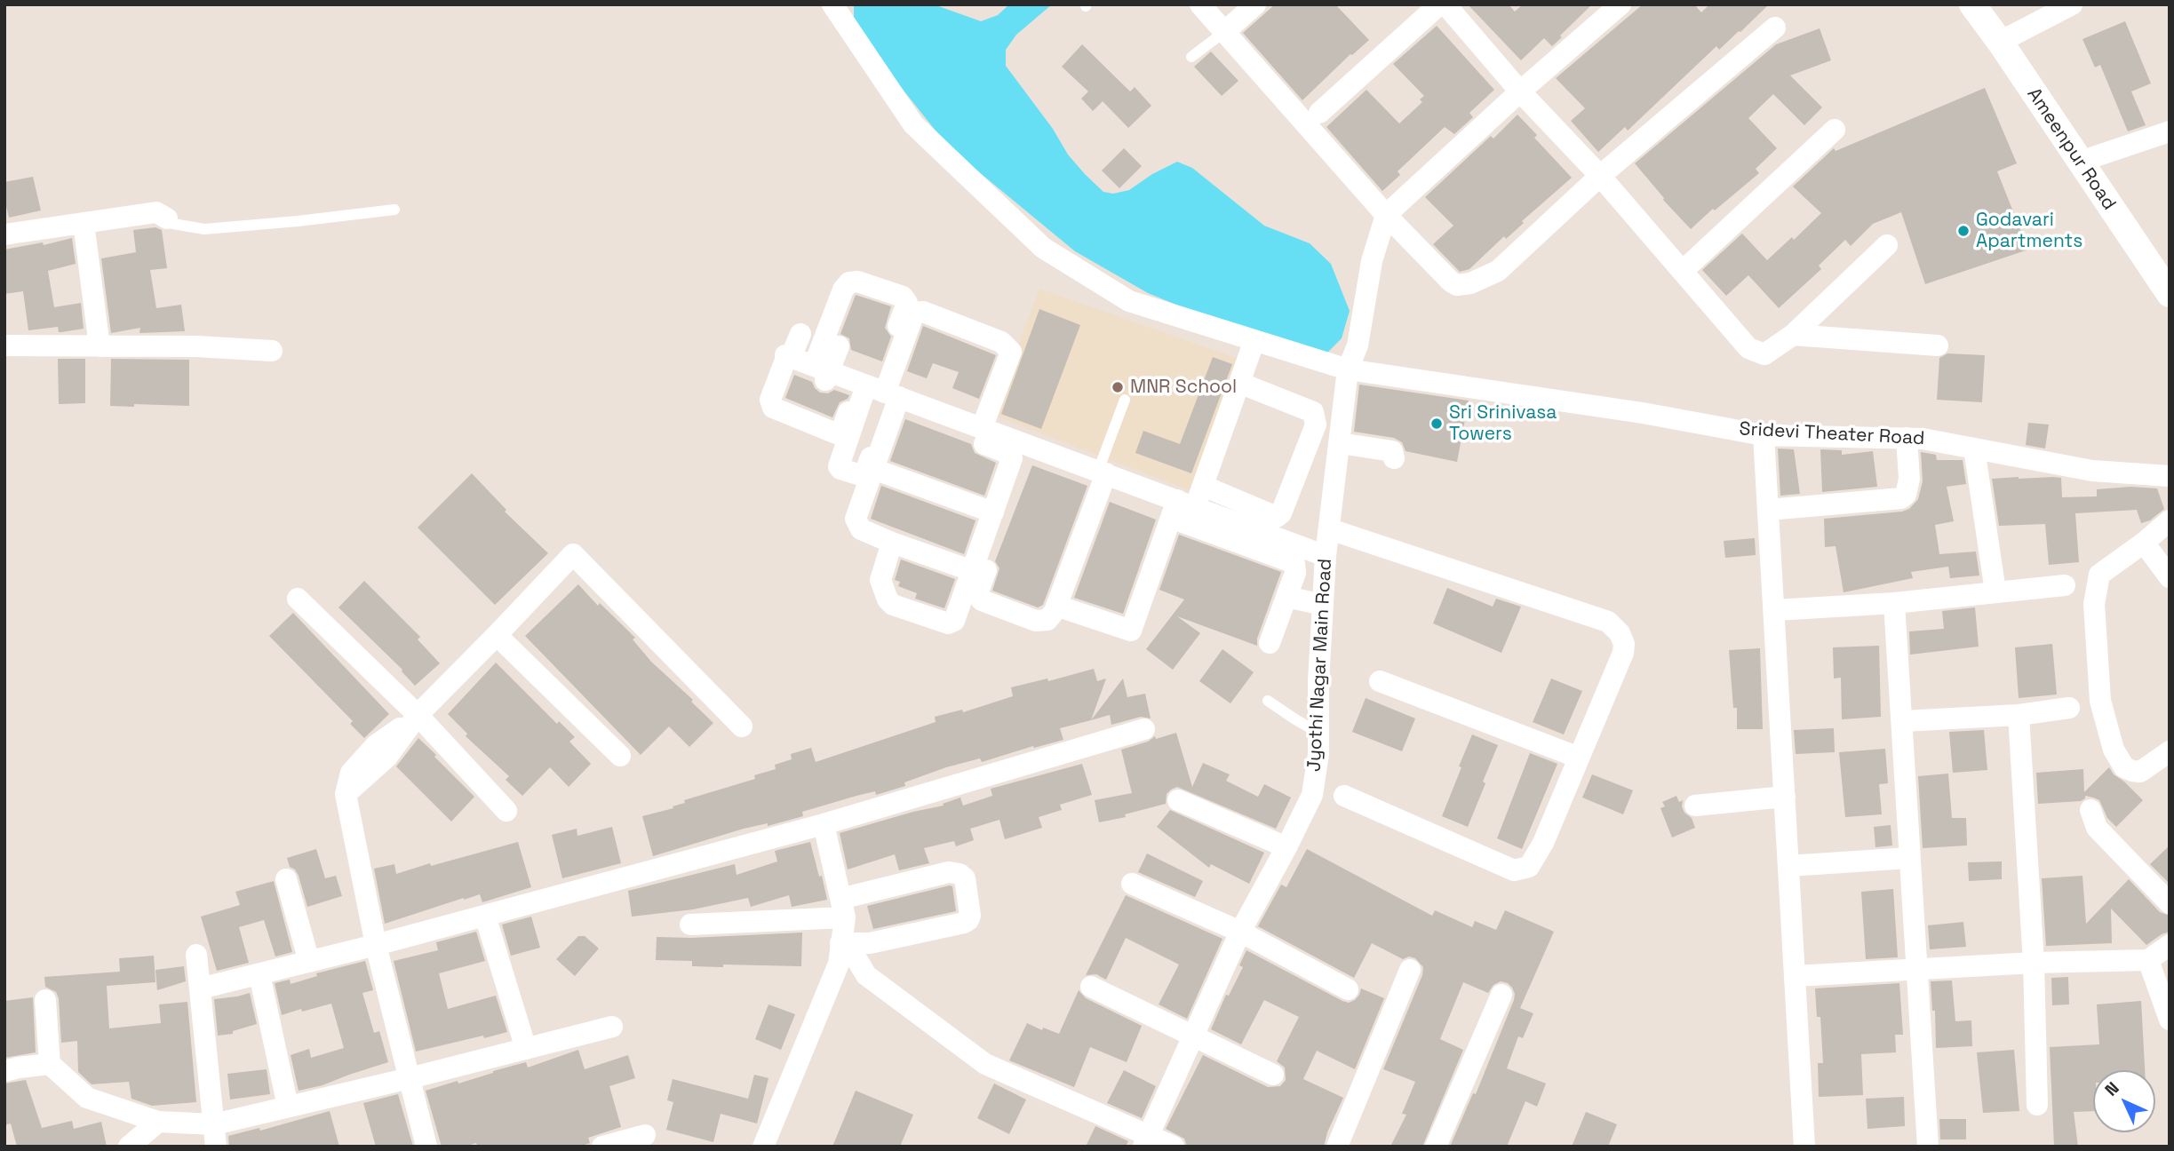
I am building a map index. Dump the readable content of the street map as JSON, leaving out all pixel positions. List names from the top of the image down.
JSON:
{
  "streets": {
    "street": ["Ameenpur Road", "Sridevi Theater Road", "Jyothi Nagar Main Road"]
  },
  "crossings": [
    ["Sridevi Theater Road", "Jyothi Nagar Main Road"]
  ],
  "places": ["Godavari Apartments", "MNR School", "Sri Srinivasa Towers"],
  "north": "top left"
}
